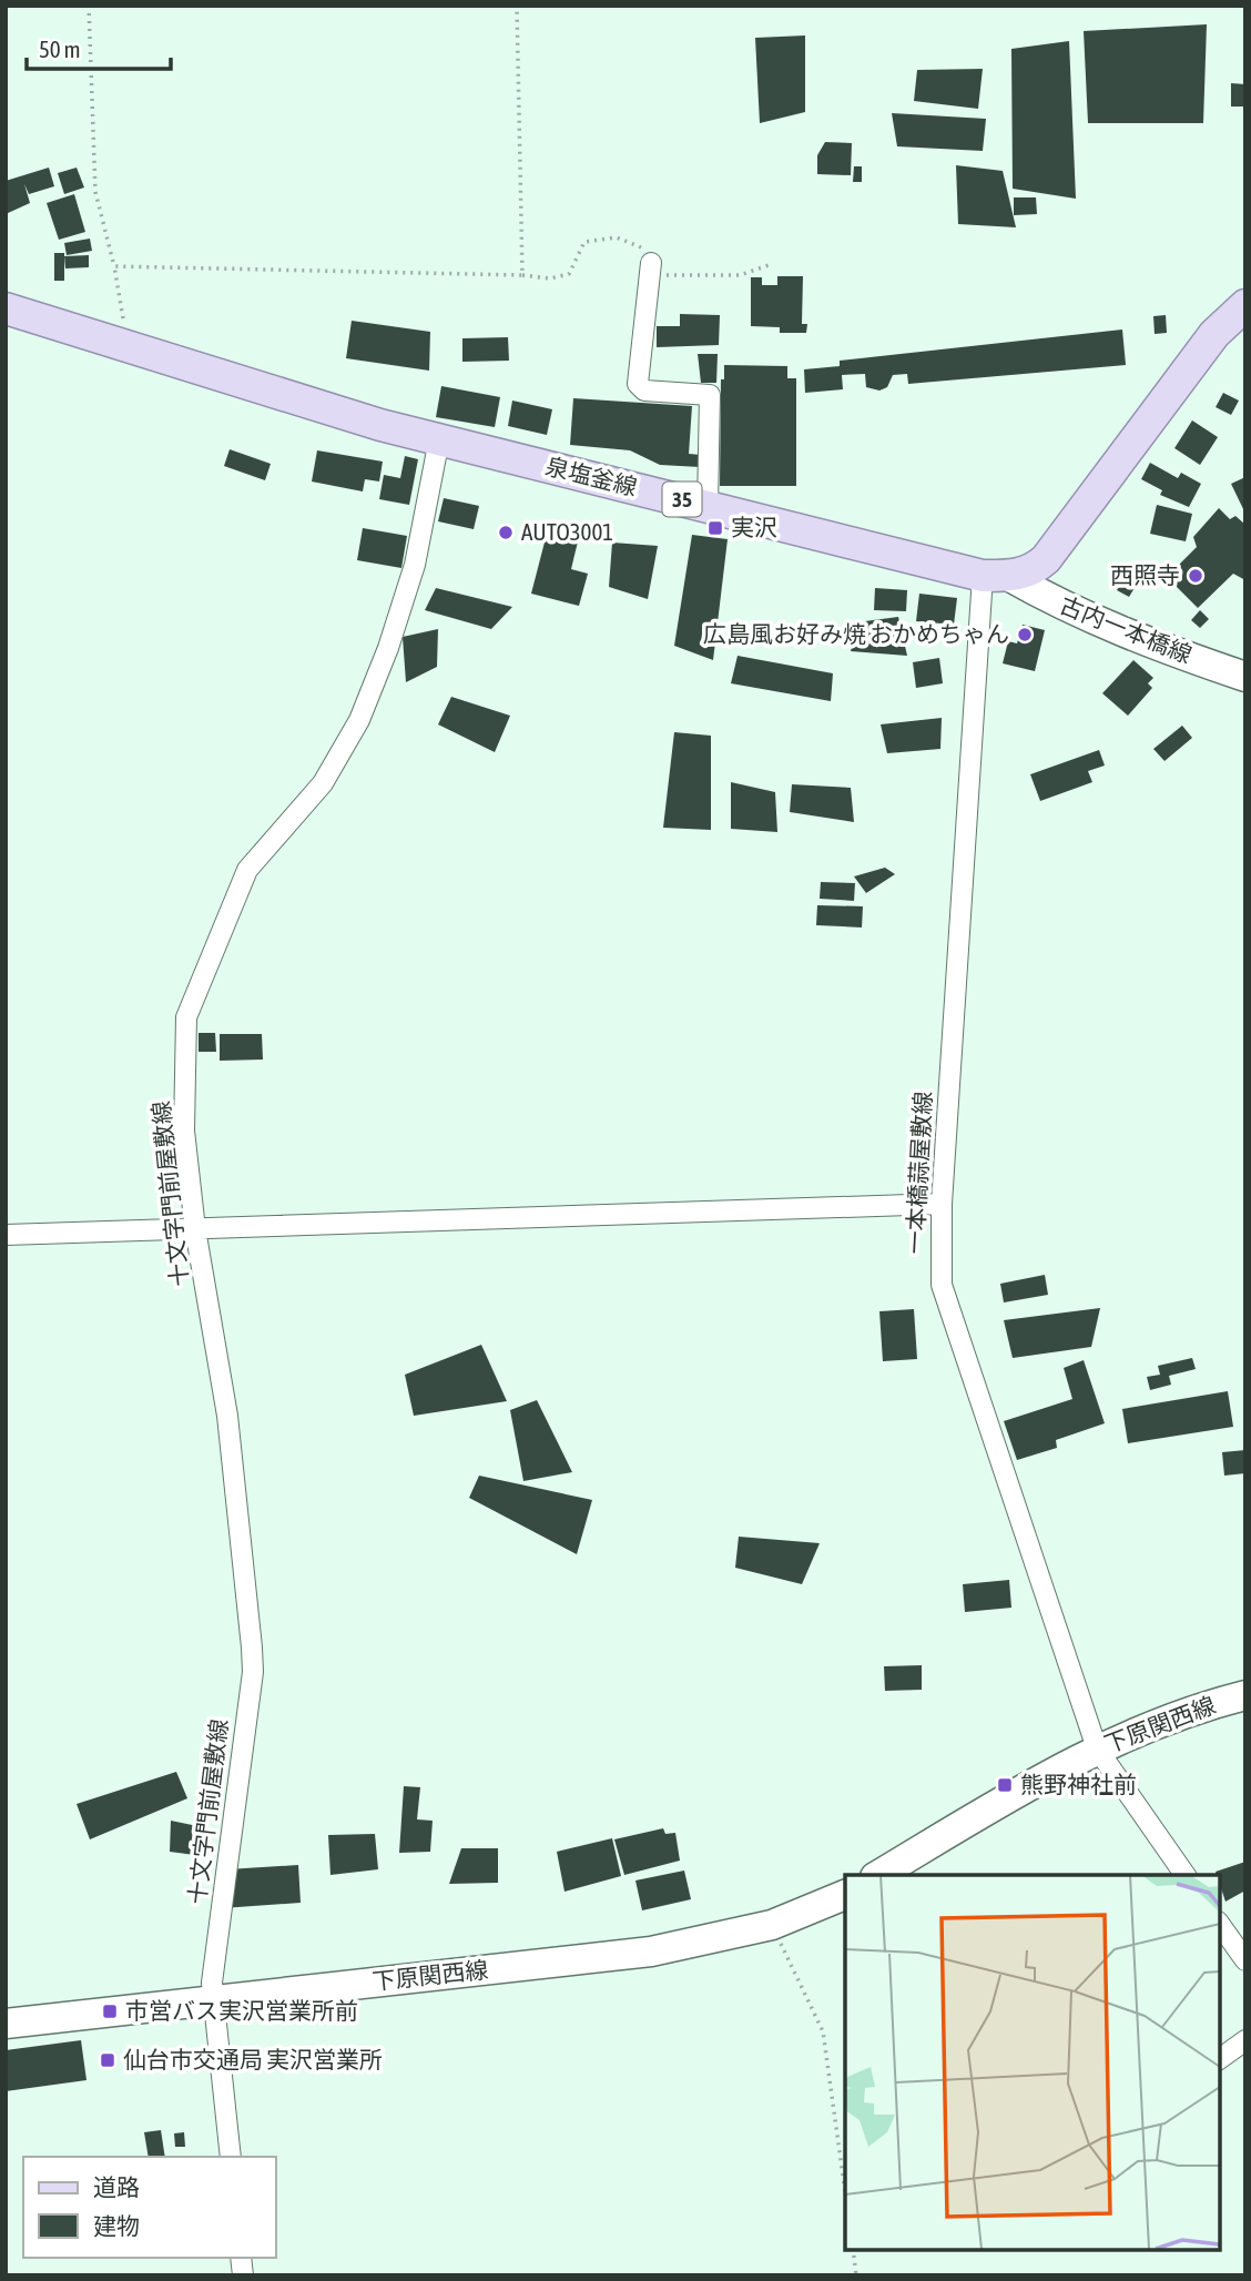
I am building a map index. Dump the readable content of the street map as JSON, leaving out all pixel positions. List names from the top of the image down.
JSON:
{
  "streets": {
    "main road": ["泉塩釜線", "35"],
    "street": [
      "古内一本橋線",
      "一本橋蒜屋敷線",
      "十文字門前屋敷線",
      "下原関西線"
    ]
  },
  "crossings": [
    ["泉塩釜線", "古内一本橋線"],
    ["泉塩釜線", "一本橋蒜屋敷線"],
    ["泉塩釜線", "十文字門前屋敷線"],
    ["古内一本橋線", "一本橋蒜屋敷線"],
    ["一本橋蒜屋敷線", "下原関西線"],
    ["十文字門前屋敷線", "下原関西線"]
  ],
  "places": {
    "transit": [
      "実沢",
      "熊野神社前",
      "市営バス実沢営業所前",
      "仙台市交通局 実沢営業所"
    ],
    "other": ["AUTO3001", "西照寺", "広島風お好み焼 おかめちゃん"]
  },
  "legend": ["道路", "建物"],
  "scale_bar": "50 m"
}
